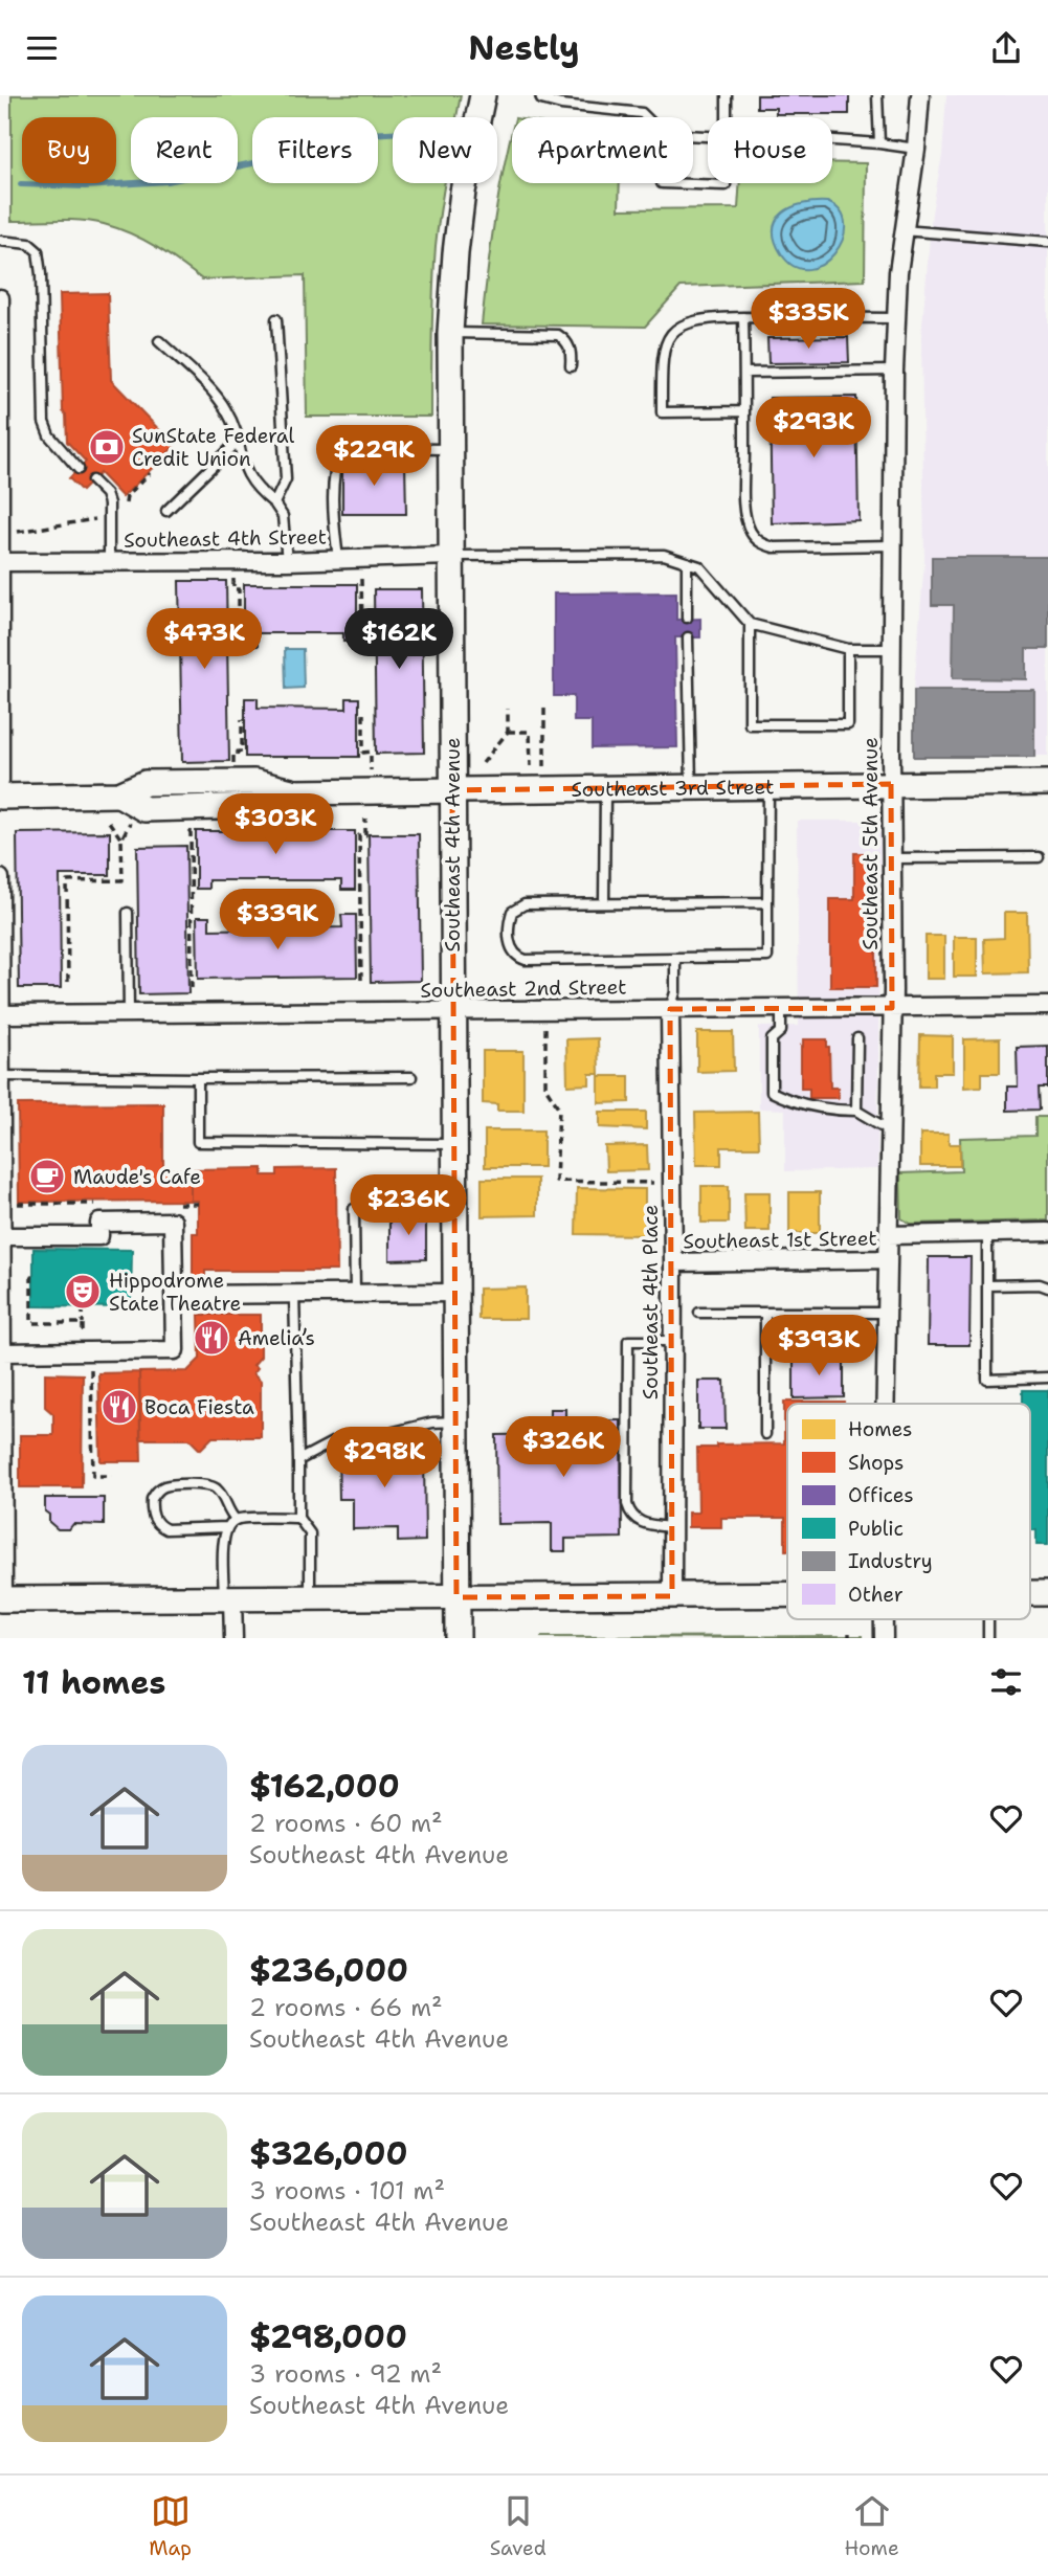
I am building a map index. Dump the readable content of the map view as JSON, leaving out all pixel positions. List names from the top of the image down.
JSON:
{
  "streets": {
    "street": [
      "Southeast 4th Street",
      "Southeast 3rd Street",
      "Southeast 5th Avenue",
      "Southeast 4th Avenue",
      "Southeast 2nd Street",
      "Southeast 1st Street",
      "Southeast 4th Place"
    ]
  },
  "crossings": [
    ["Southeast 4th Street", "Southeast 4th Avenue"],
    ["Southeast 3rd Street", "Southeast 5th Avenue"],
    ["Southeast 3rd Street", "Southeast 4th Avenue"],
    ["Southeast 5th Avenue", "Southeast 2nd Street"],
    ["Southeast 5th Avenue", "Southeast 1st Street"],
    ["Southeast 4th Avenue", "Southeast 2nd Street"],
    ["Southeast 2nd Street", "Southeast 4th Place"],
    ["Southeast 1st Street", "Southeast 4th Place"]
  ],
  "places": {
    "bank": ["SunState Federal Credit Union"],
    "cafe": ["Maude's Cafe"],
    "theatre": ["Hippodrome State Theatre"],
    "restaurant": ["Amelia’s", "Boca Fiesta"]
  },
  "legend": [
    "Homes",
    "Shops",
    "Offices",
    "Public",
    "Industry",
    "Other"
  ],
  "page": {
    "header": "Nestly",
    "chip": [
      "Buy",
      "Rent",
      "Filters",
      "New",
      "Apartment",
      "House"
    ],
    "price": [
      "$335K",
      "$293K",
      "$229K",
      "$473K",
      "$162K",
      "$303K",
      "$339K",
      "$236K",
      "$393K",
      "$326K",
      "$298K"
    ],
    "heading": "11 homes",
    "list": [
      {
        "name": "$162,000",
        "note": "2 rooms · 60 m² · Southeast 4th Avenue"
      },
      {
        "name": "$236,000",
        "note": "2 rooms · 66 m² · Southeast 4th Avenue"
      },
      {
        "name": "$326,000",
        "note": "3 rooms · 101 m² · Southeast 4th Avenue"
      },
      {
        "name": "$298,000",
        "note": "3 rooms · 92 m² · Southeast 4th Avenue"
      }
    ],
    "tabs": ["Map", "Saved", "Home"]
  }
}
